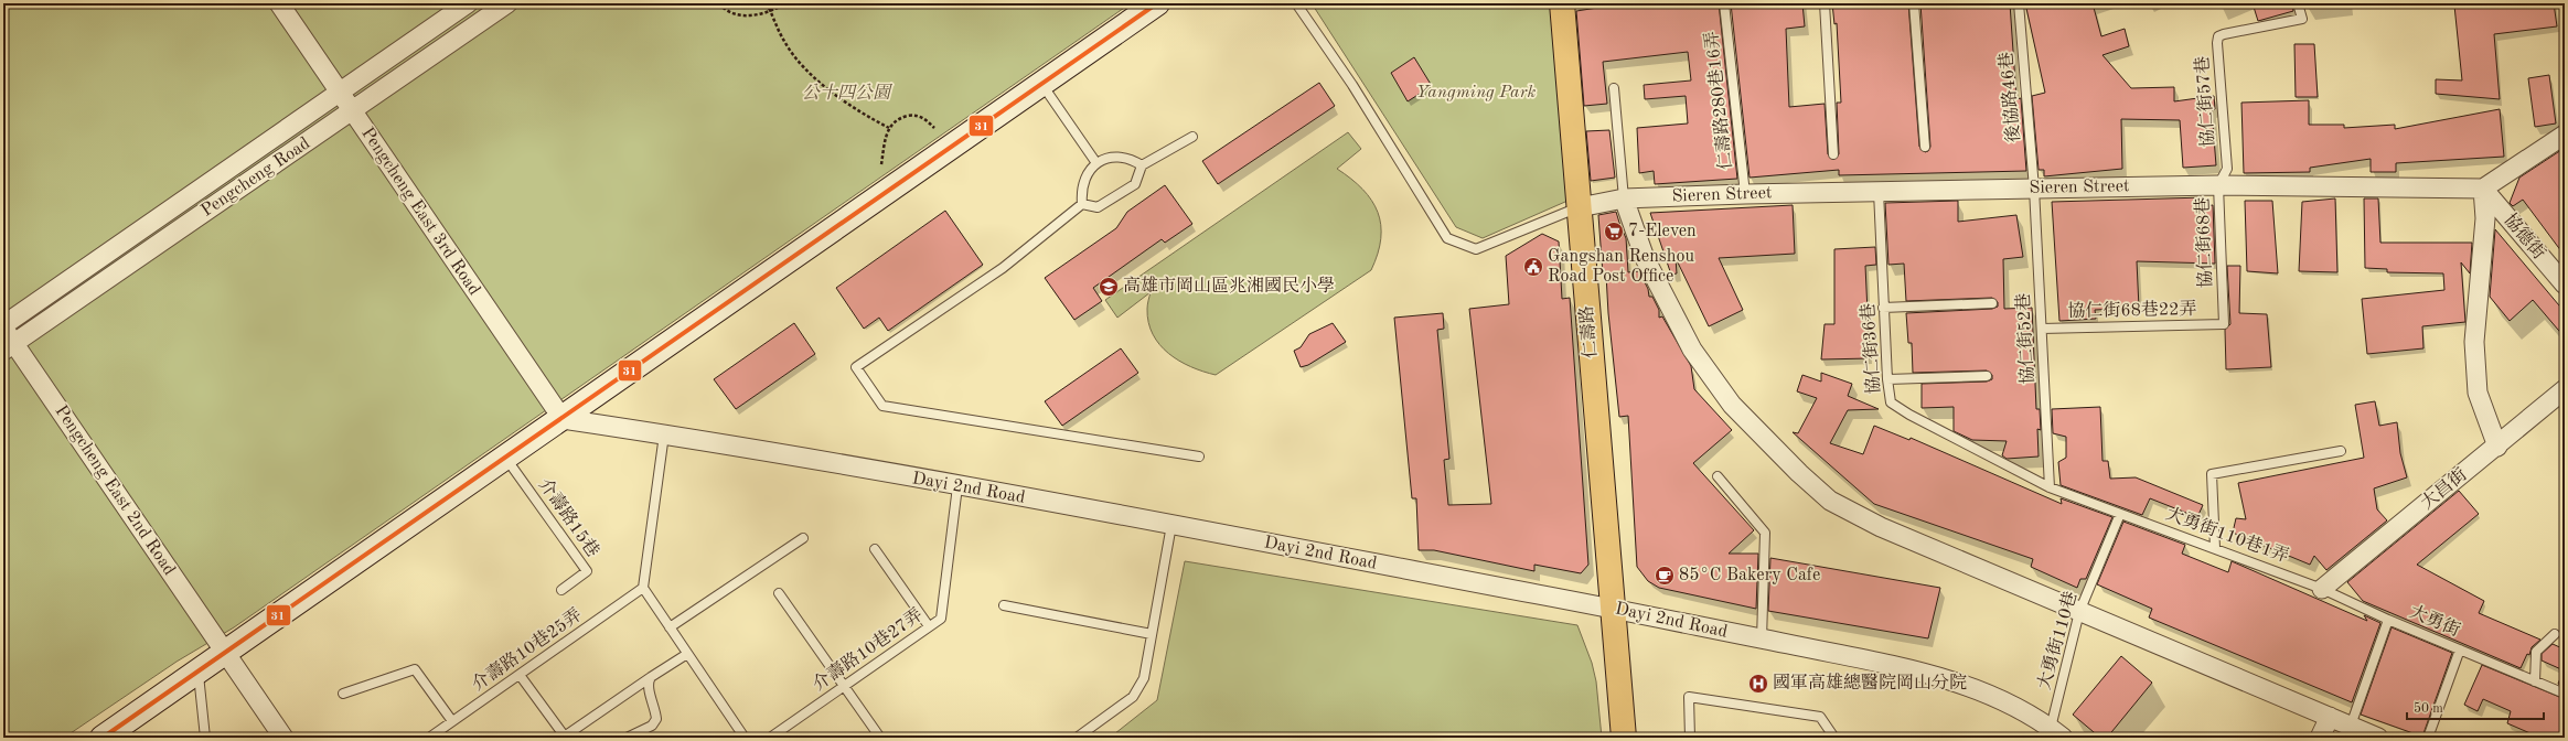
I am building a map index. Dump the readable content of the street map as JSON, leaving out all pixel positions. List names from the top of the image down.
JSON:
{
  "streets": {
    "main road": ["仁壽路"],
    "street": [
      "Pengcheng Road",
      "Sieren Street",
      "Pengcheng East 3rd Road",
      "協德街",
      "Dayi 2nd Road",
      "大昌街",
      "Pengcheng East 2nd Road"
    ],
    "lane": [
      "後協路46巷",
      "仁壽路280巷16弄",
      "協仁街57巷",
      "協仁街68巷",
      "協仁街68巷22弄",
      "協仁街52巷",
      "協仁街36巷",
      "介壽路15巷",
      "大勇街110巷1弄",
      "大勇街",
      "大勇街110巷",
      "介壽路10巷25弄",
      "介壽路10巷27弄"
    ]
  },
  "crossings": [
    ["後協路46巷", "Sieren Street"],
    ["後協路46巷", "協仁街52巷"],
    ["仁壽路280巷16弄", "Sieren Street"],
    ["協仁街57巷", "Sieren Street"],
    ["協仁街57巷", "協仁街68巷"],
    ["Pengcheng Road", "Pengcheng East 3rd Road"],
    ["Pengcheng Road", "Pengcheng East 2nd Road"],
    ["Sieren Street", "協德街"],
    ["Sieren Street", "協仁街68巷"],
    ["Sieren Street", "仁壽路"],
    ["Sieren Street", "協仁街52巷"],
    ["Sieren Street", "協仁街36巷"],
    ["Pengcheng East 3rd Road", "Dayi 2nd Road"],
    ["協仁街68巷", "協仁街68巷22弄"],
    ["協仁街68巷22弄", "協仁街52巷"],
    ["仁壽路", "Dayi 2nd Road"],
    ["協仁街52巷", "協仁街36巷"],
    ["協仁街52巷", "大勇街110巷1弄"],
    ["協仁街36巷", "大勇街110巷1弄"],
    ["Dayi 2nd Road", "大勇街110巷"],
    ["Dayi 2nd Road", "介壽路10巷27弄"],
    ["大昌街", "大勇街110巷1弄"],
    ["大昌街", "大勇街"],
    ["大勇街110巷1弄", "大勇街"],
    ["大勇街110巷1弄", "大勇街110巷"]
  ],
  "parks": ["Yangming Park", "公十四公園"],
  "places": {
    "supermarket": ["7-Eleven"],
    "public building": ["Gangshan Renshou Road Post Office"],
    "school or university": ["高雄市岡山區兆湘國民小學"],
    "cafe": ["85°C Bakery Cafe"],
    "hospital": ["國軍高雄總醫院岡山分院"]
  },
  "lines": ["transit line 31"],
  "scale_bar": "50 m"
}
